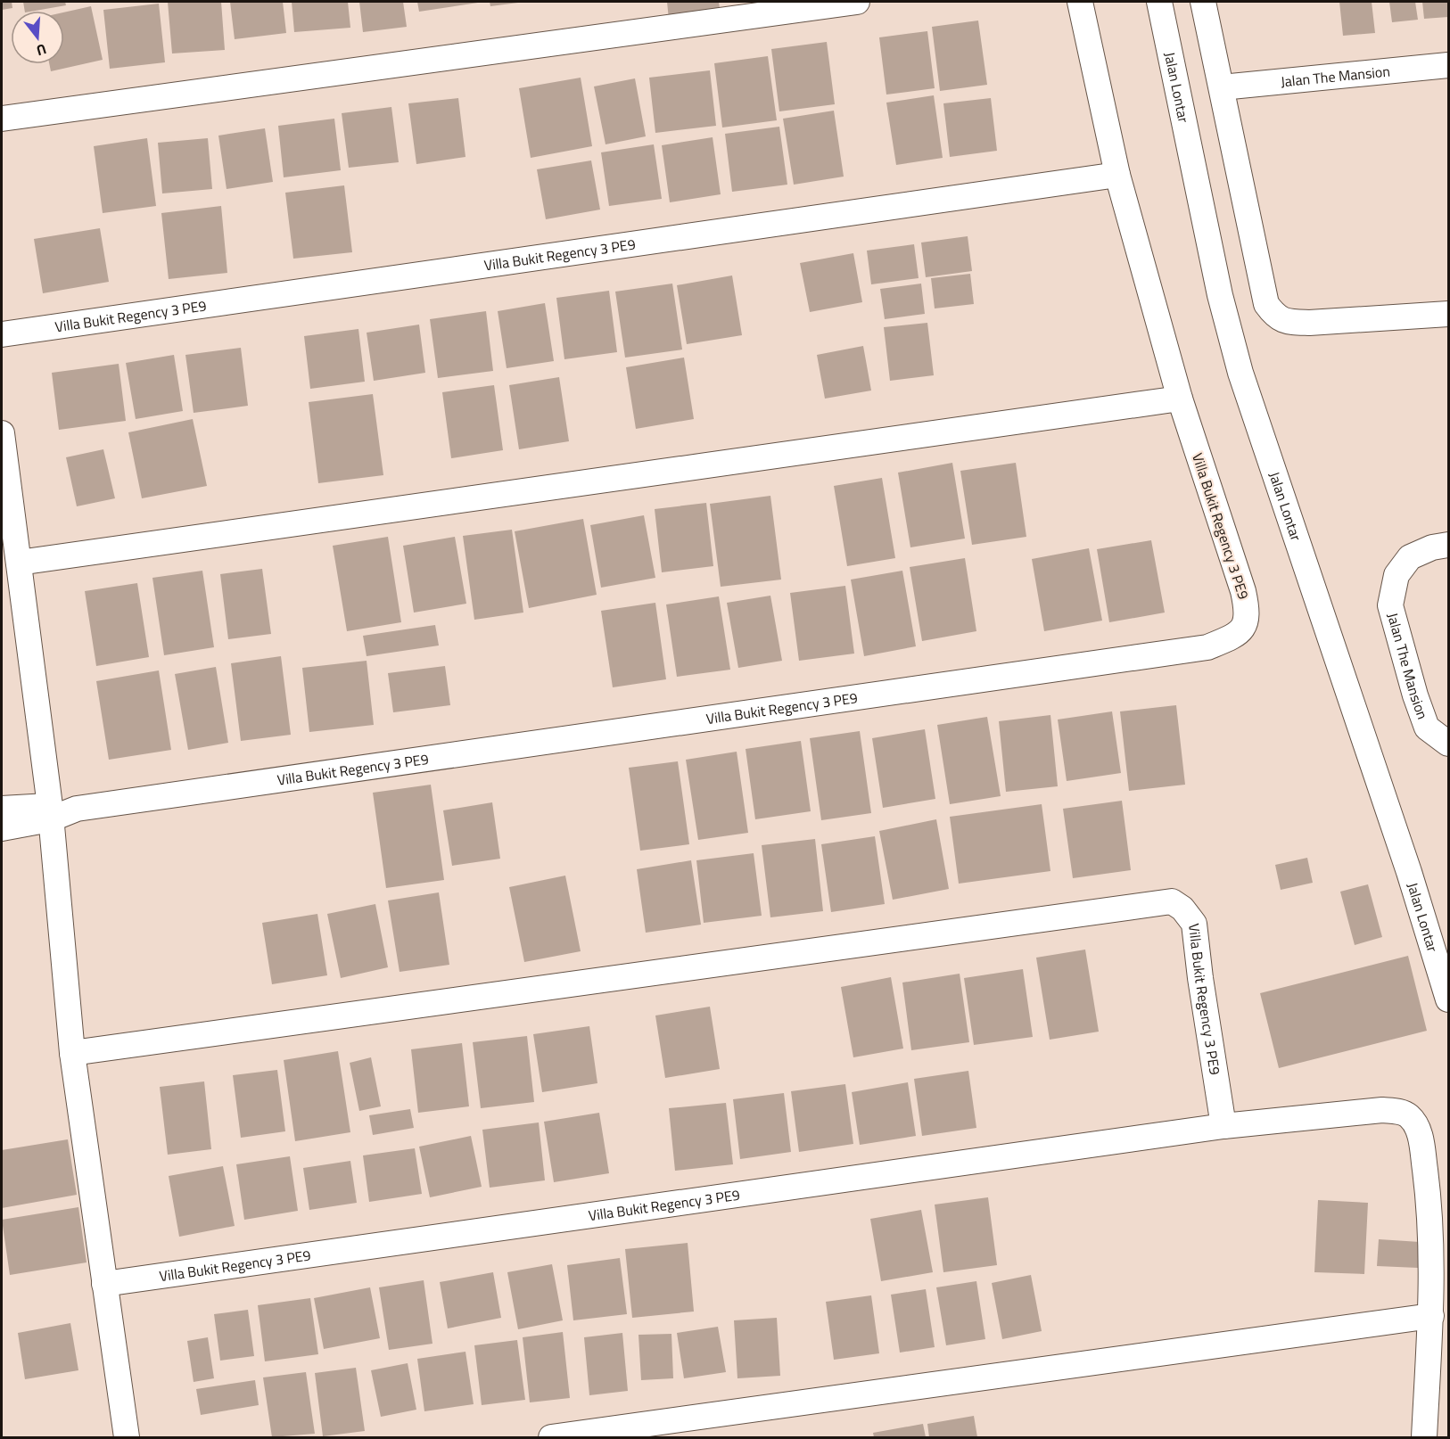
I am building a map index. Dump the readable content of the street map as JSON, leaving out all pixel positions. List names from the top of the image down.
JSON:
{
  "streets": {
    "street": ["Jalan The Mansion", "Jalan Lontar", "Villa Bukit Regency 3 PE9"]
  },
  "north": "bottom"
}
